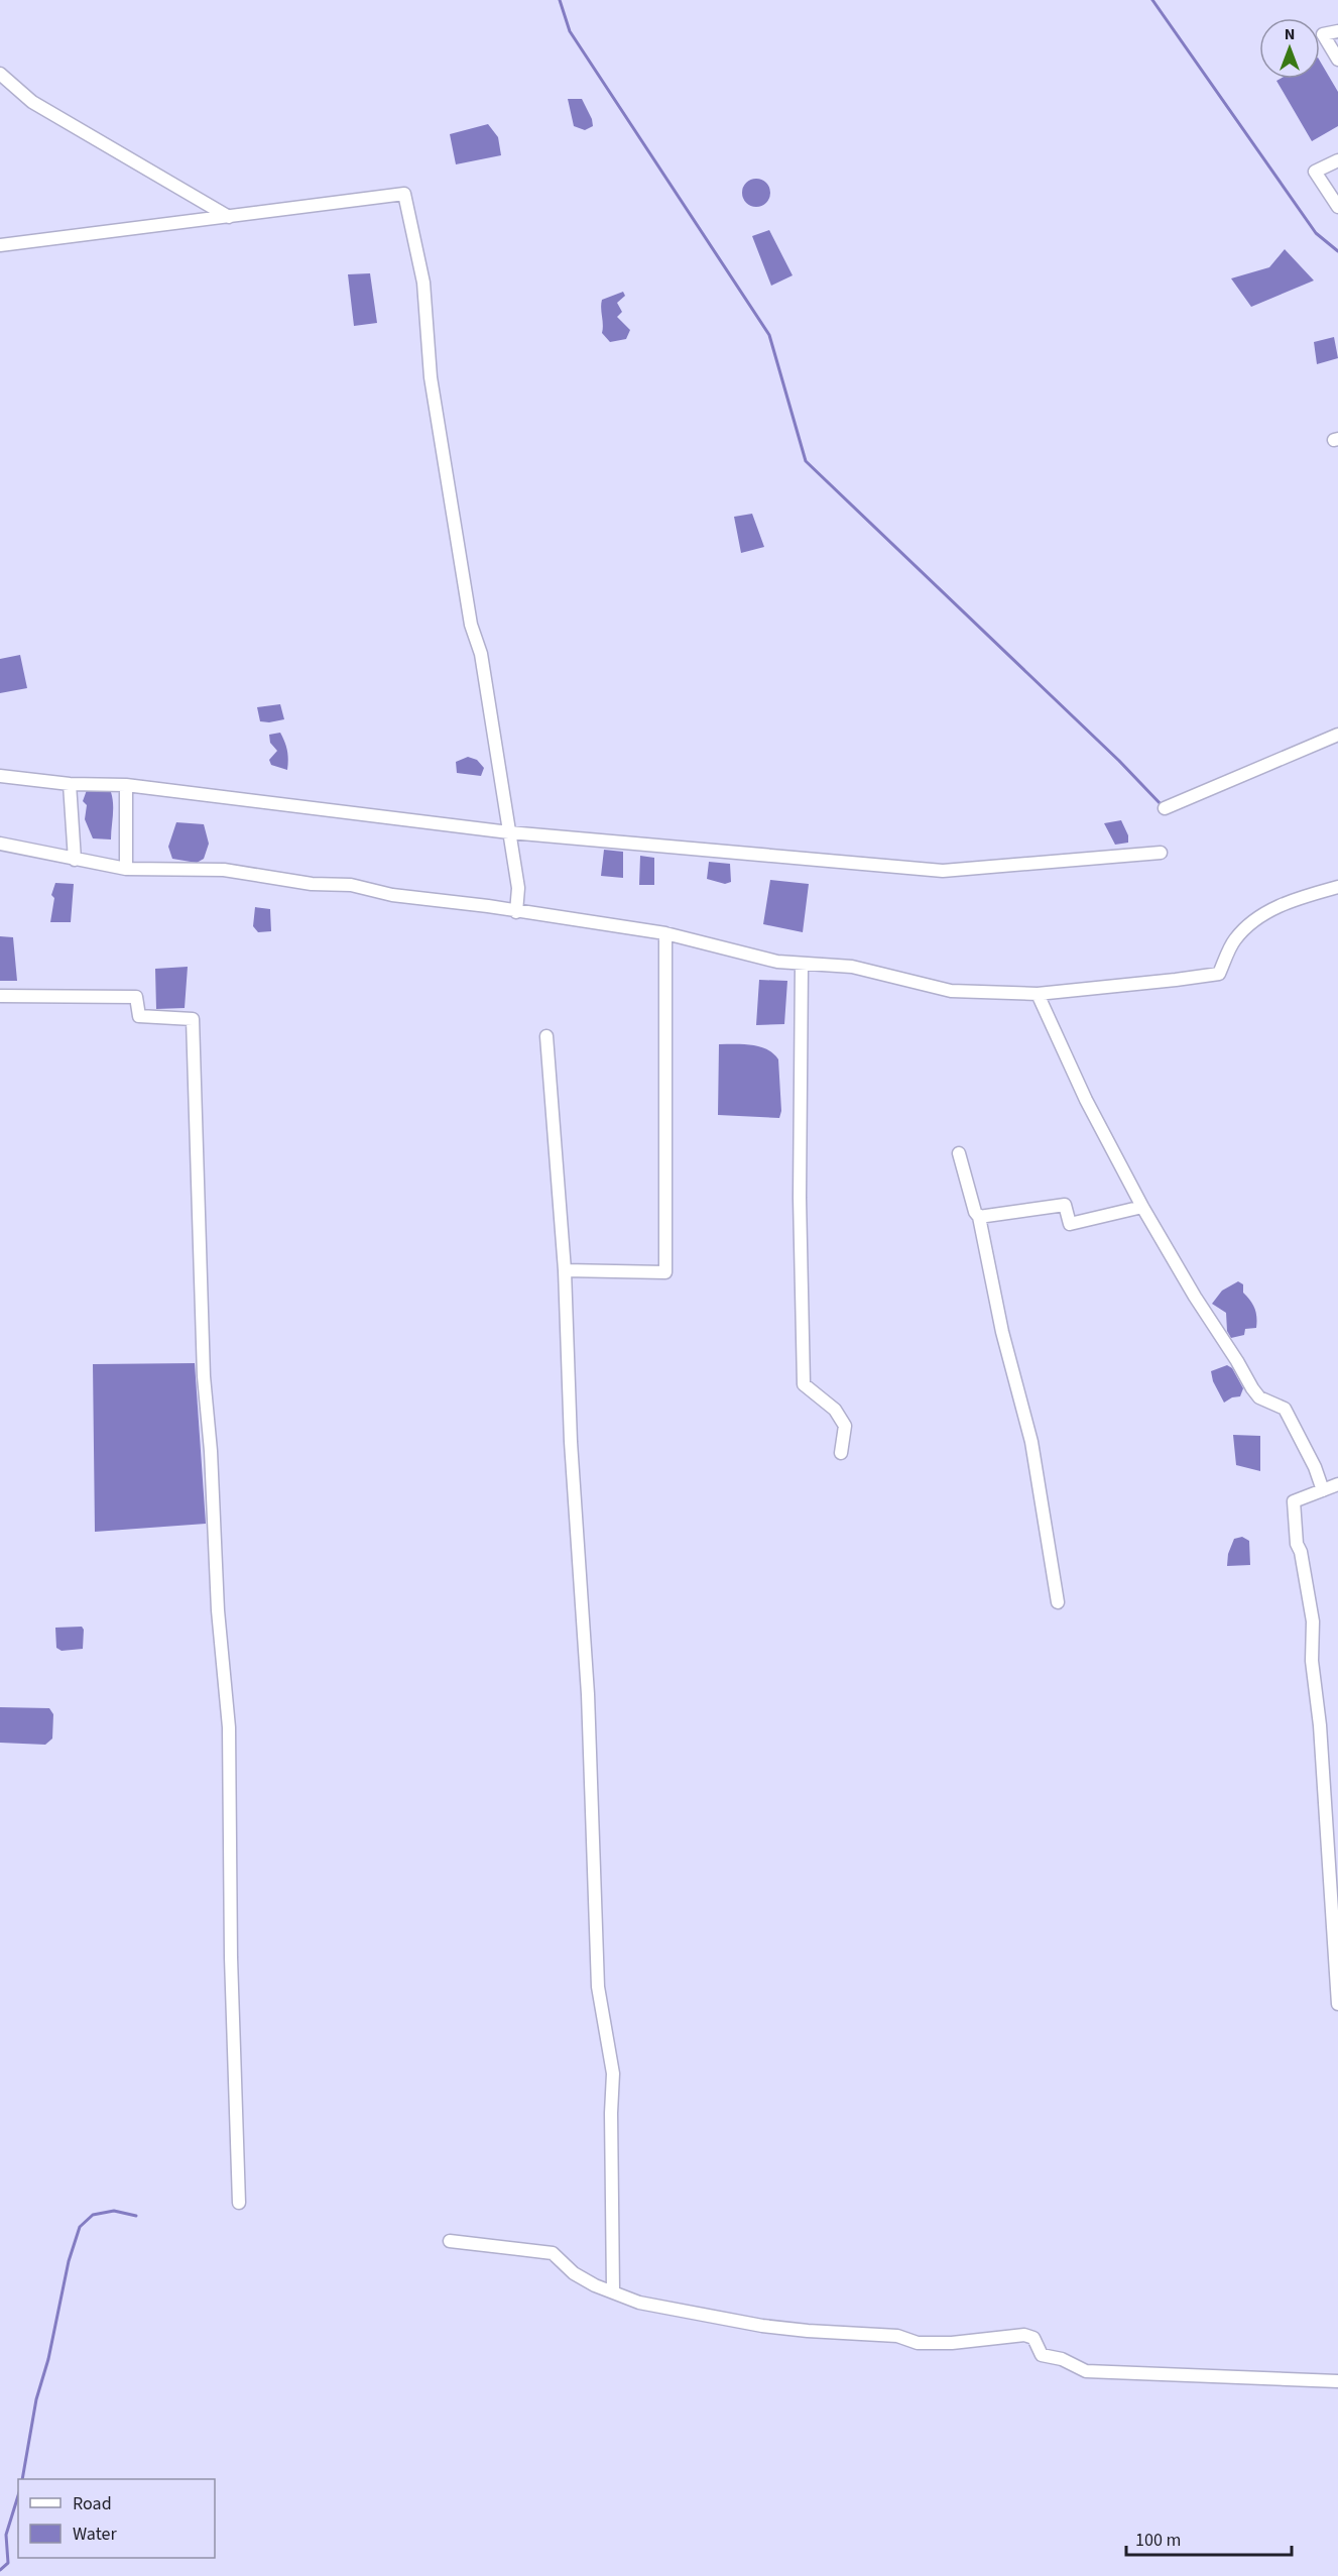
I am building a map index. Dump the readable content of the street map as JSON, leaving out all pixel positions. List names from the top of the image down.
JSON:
{
  "legend": ["Road", "Water"],
  "scale_bar": "100 m",
  "north": "top"
}
